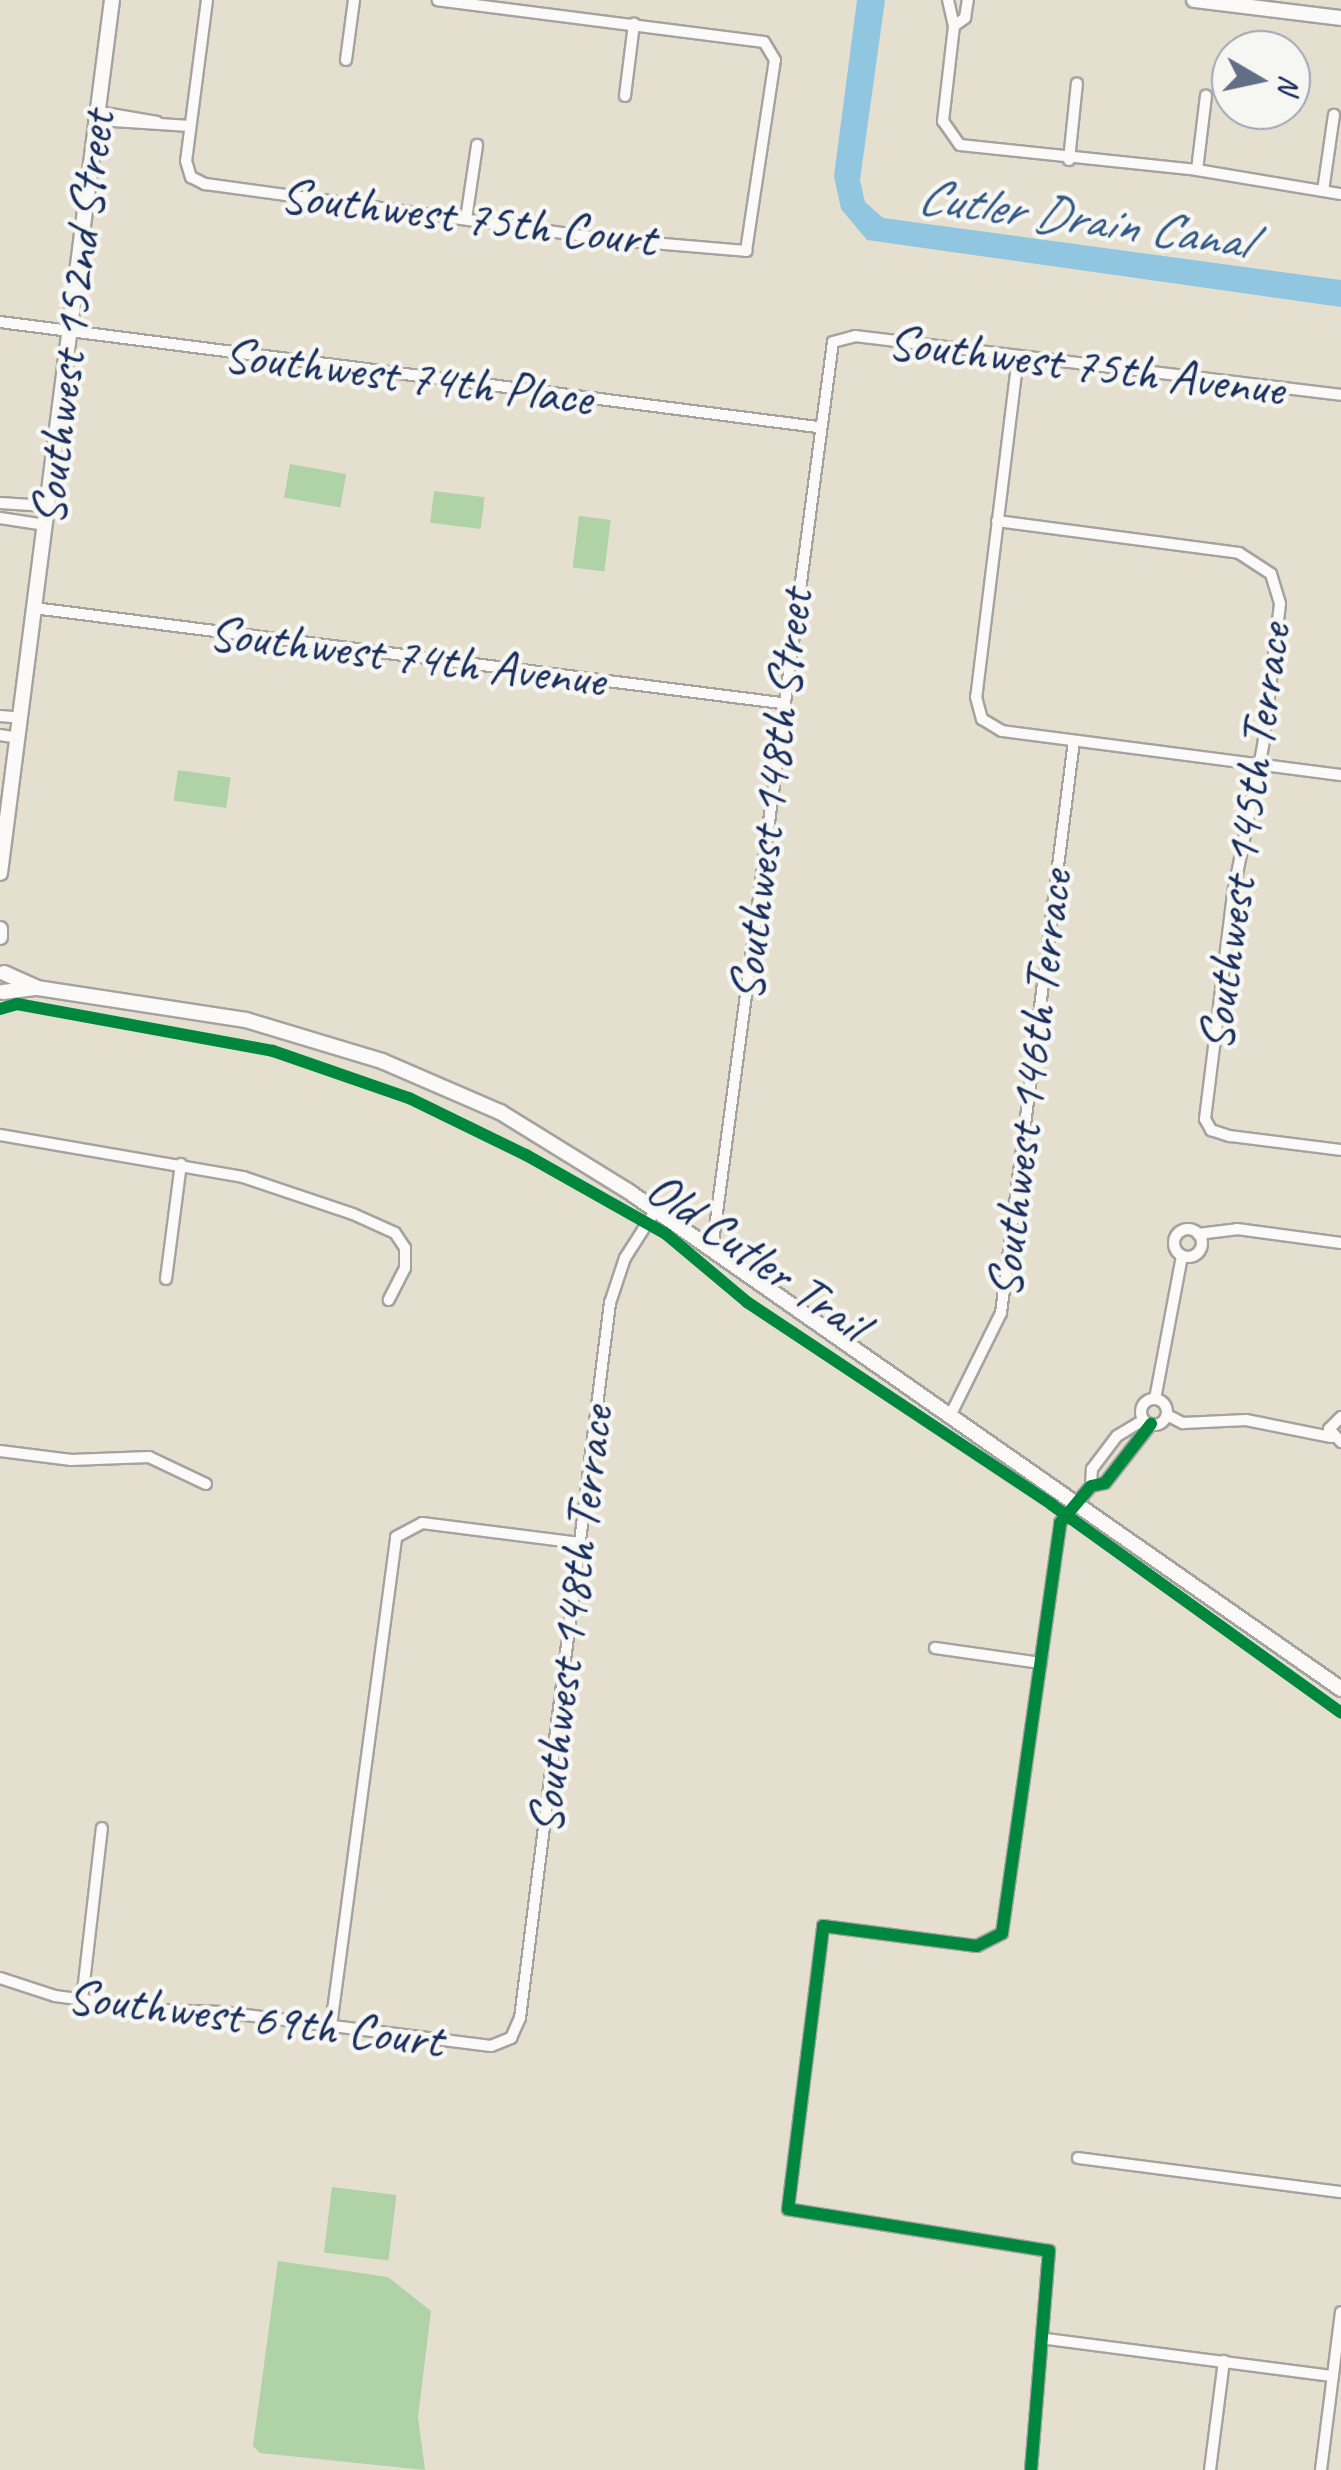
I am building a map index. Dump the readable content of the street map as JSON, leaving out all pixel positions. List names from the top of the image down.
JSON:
{
  "streets": {
    "main road": ["Southwest 152nd Street"],
    "street": [
      "Southwest 75th Court",
      "Southwest 75th Avenue",
      "Southwest 74th Place",
      "Southwest 74th Avenue",
      "Southwest 148th Street",
      "Southwest 145th Terrace",
      "Southwest 146th Terrace",
      "Southwest 148th Terrace",
      "Southwest 69th Court"
    ],
    "cycle path": ["Old Cutler Trail"]
  },
  "crossings": [
    ["Southwest 152nd Street", "Southwest 74th Place"],
    ["Southwest 152nd Street", "Southwest 74th Avenue"],
    ["Southwest 75th Avenue", "Southwest 148th Street"],
    ["Southwest 74th Place", "Southwest 148th Street"],
    ["Southwest 74th Avenue", "Southwest 148th Street"],
    ["Southwest 148th Terrace", "Southwest 69th Court"]
  ],
  "water": ["Cutler Drain Canal"],
  "north": "right"
}
